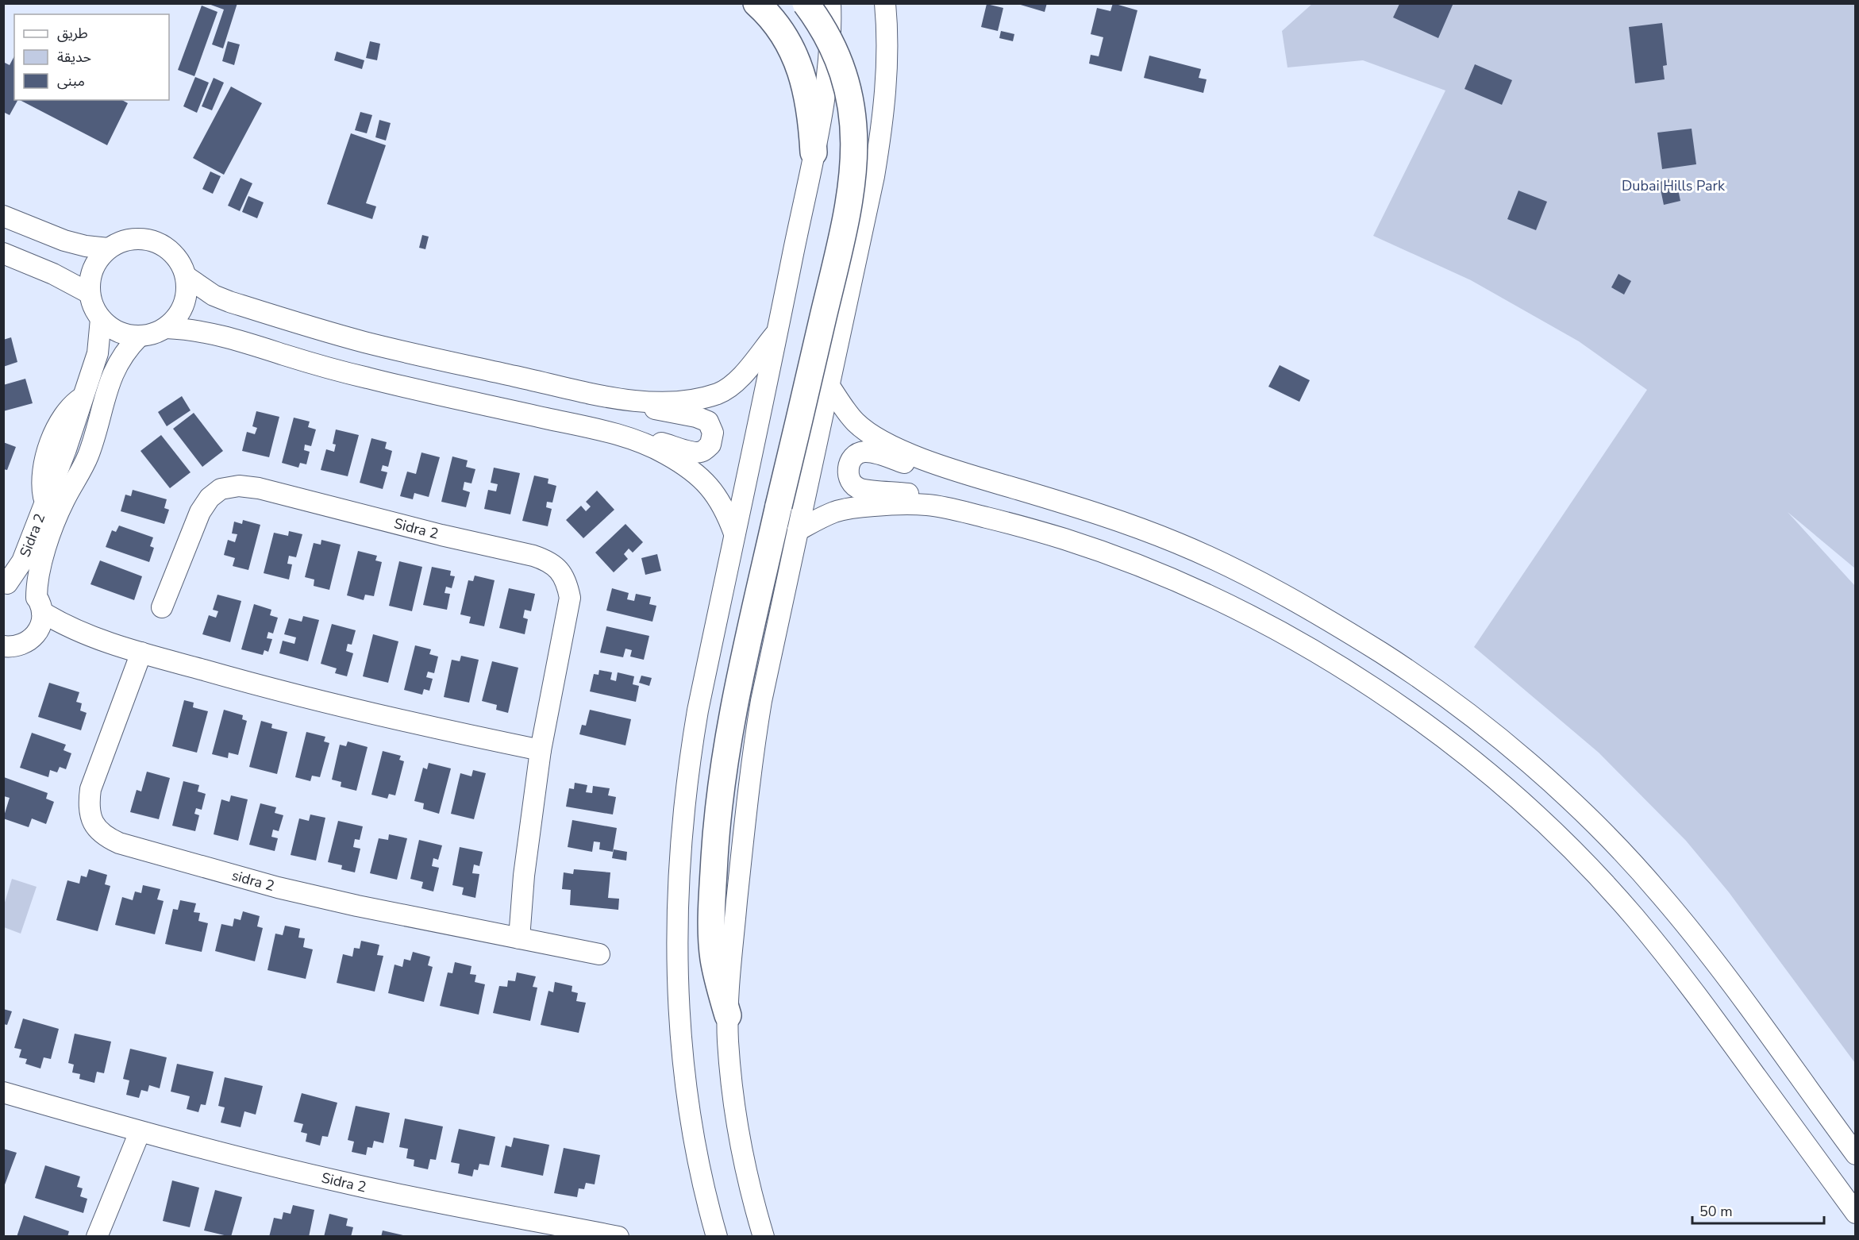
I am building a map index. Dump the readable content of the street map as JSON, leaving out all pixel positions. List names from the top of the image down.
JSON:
{
  "streets": {
    "street": ["Sidra 2", "sidra 2"]
  },
  "crossings": [
    ["Sidra 2", "sidra 2"]
  ],
  "parks": ["Dubai Hills Park"],
  "legend": ["طريق", "حديقة", "مبنى"],
  "scale_bar": "50 m"
}
